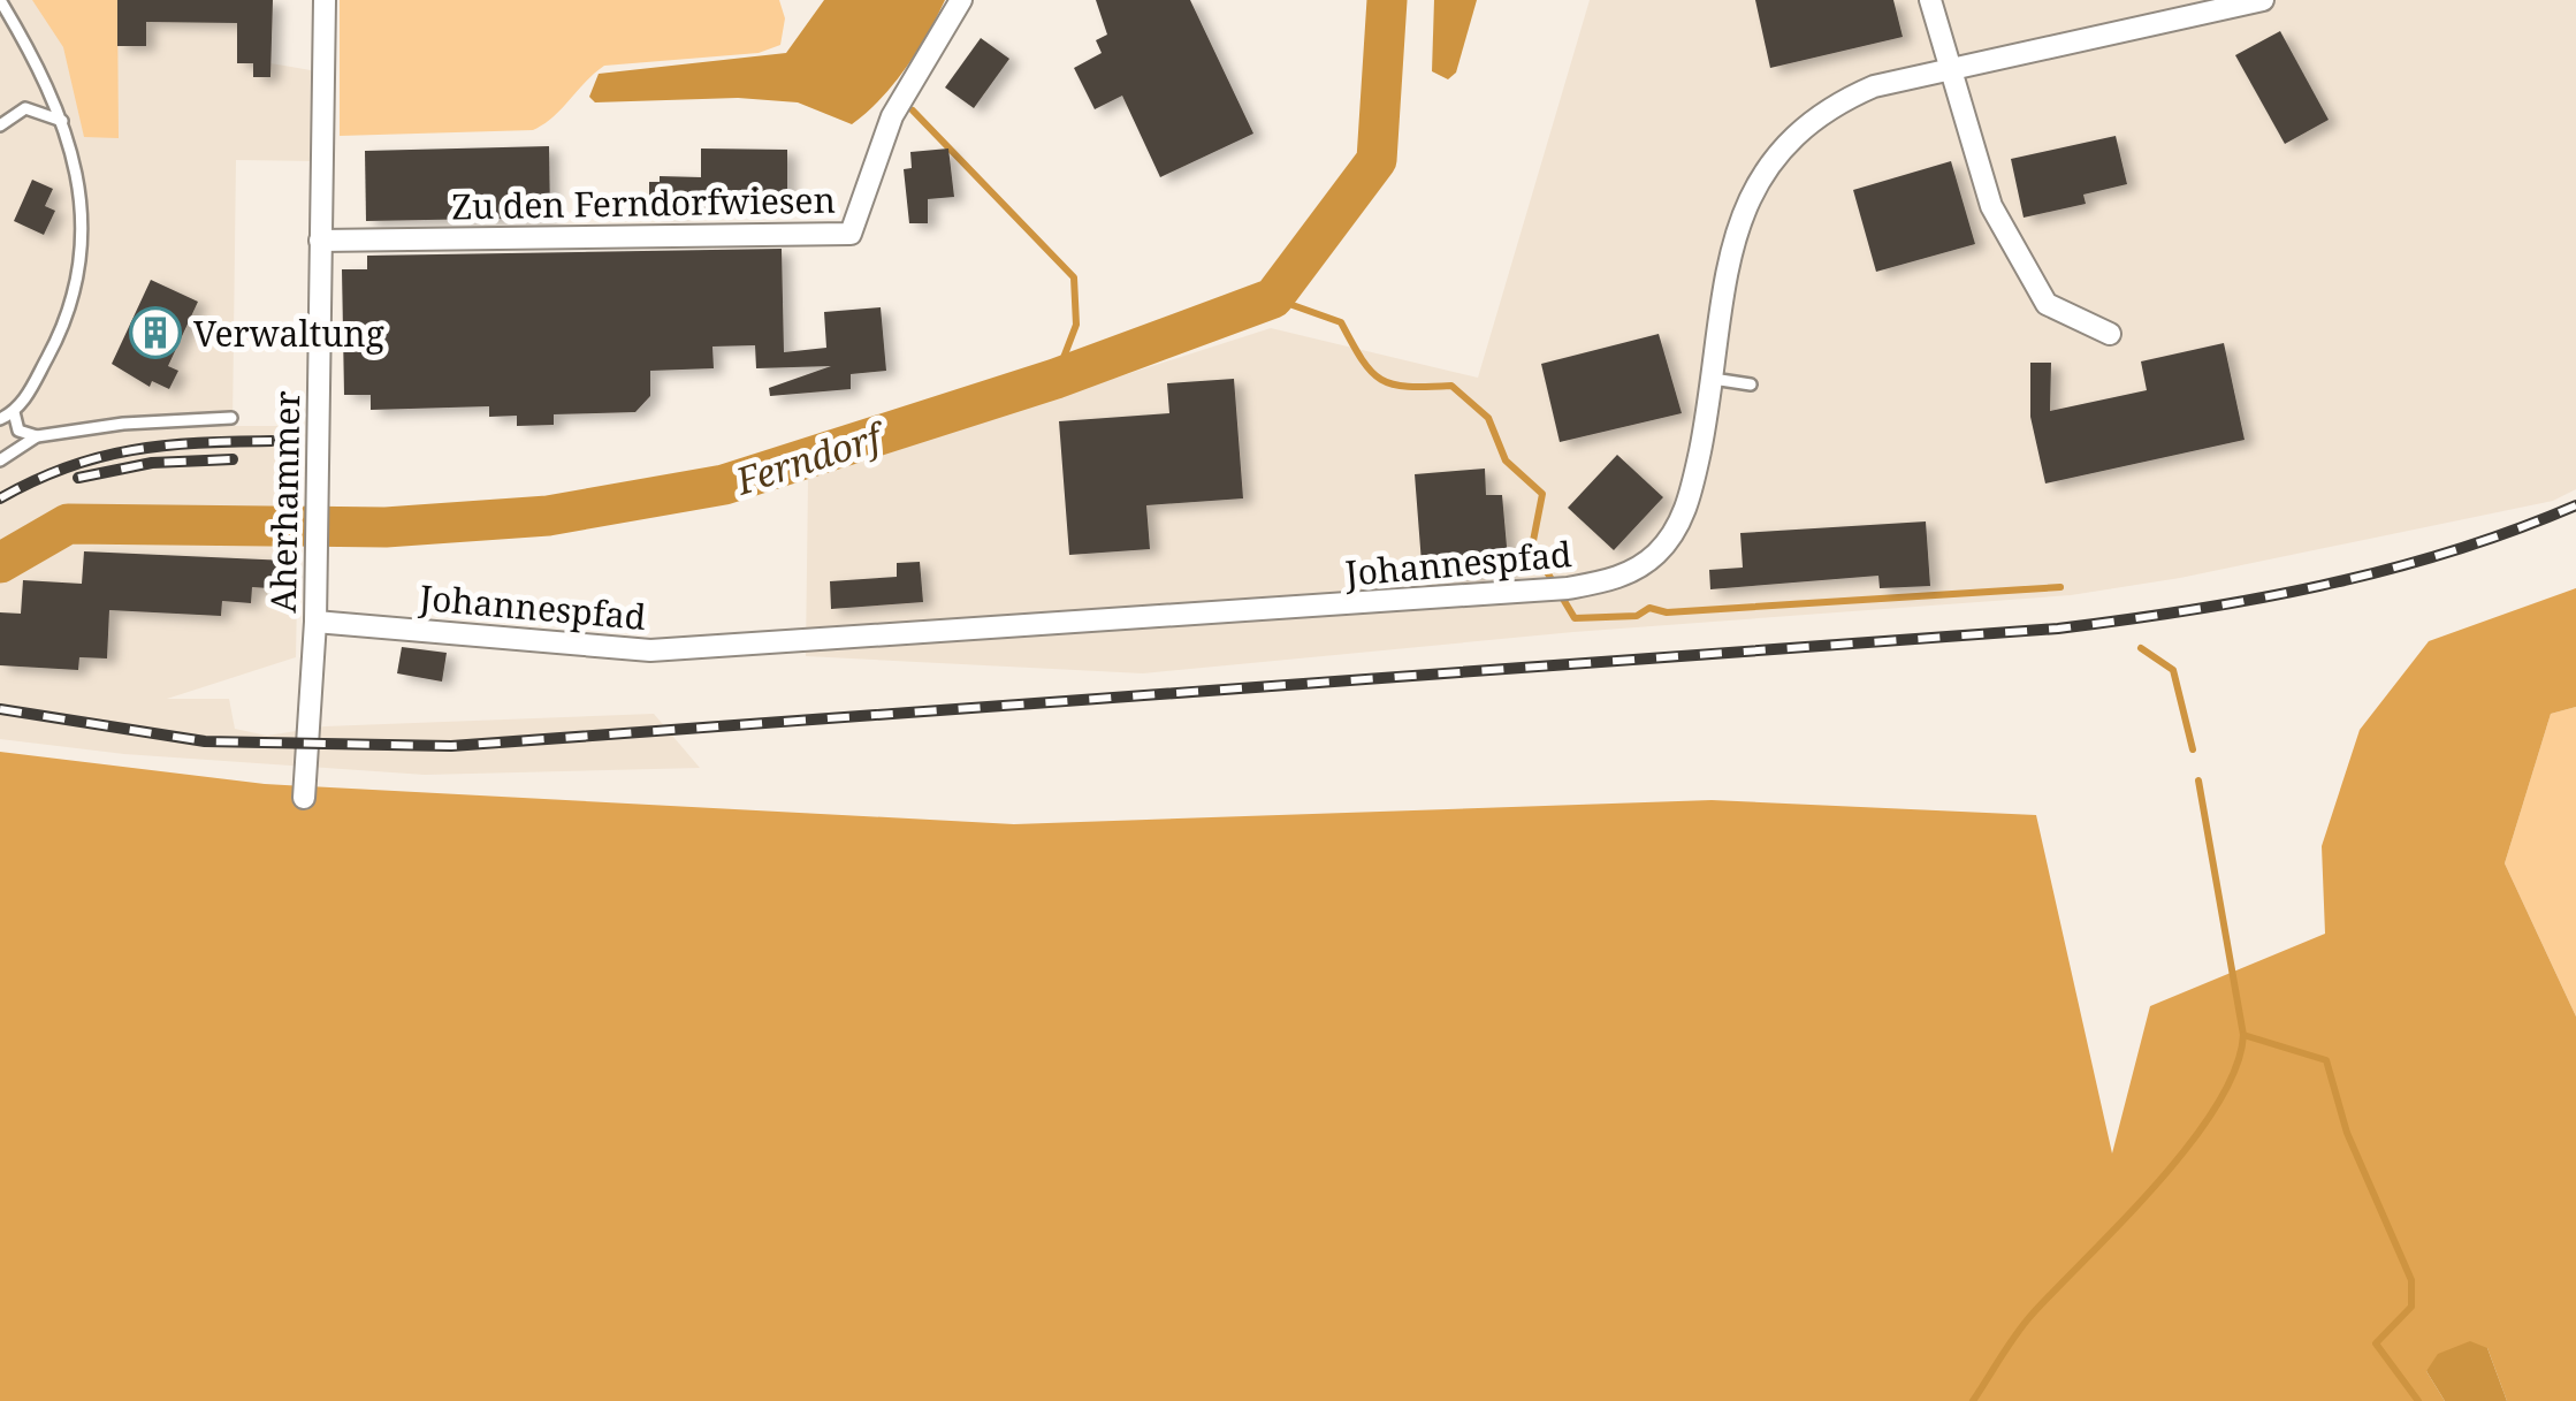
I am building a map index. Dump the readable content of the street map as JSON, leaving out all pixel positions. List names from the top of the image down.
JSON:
{
  "streets": {
    "street": ["Zu den Ferndorfwiesen", "Aherhammer", "Johannespfad"]
  },
  "crossings": [
    ["Zu den Ferndorfwiesen", "Aherhammer"],
    ["Aherhammer", "Johannespfad"]
  ],
  "water": ["Ferndorf"],
  "places": {
    "building": ["Verwaltung"]
  }
}
